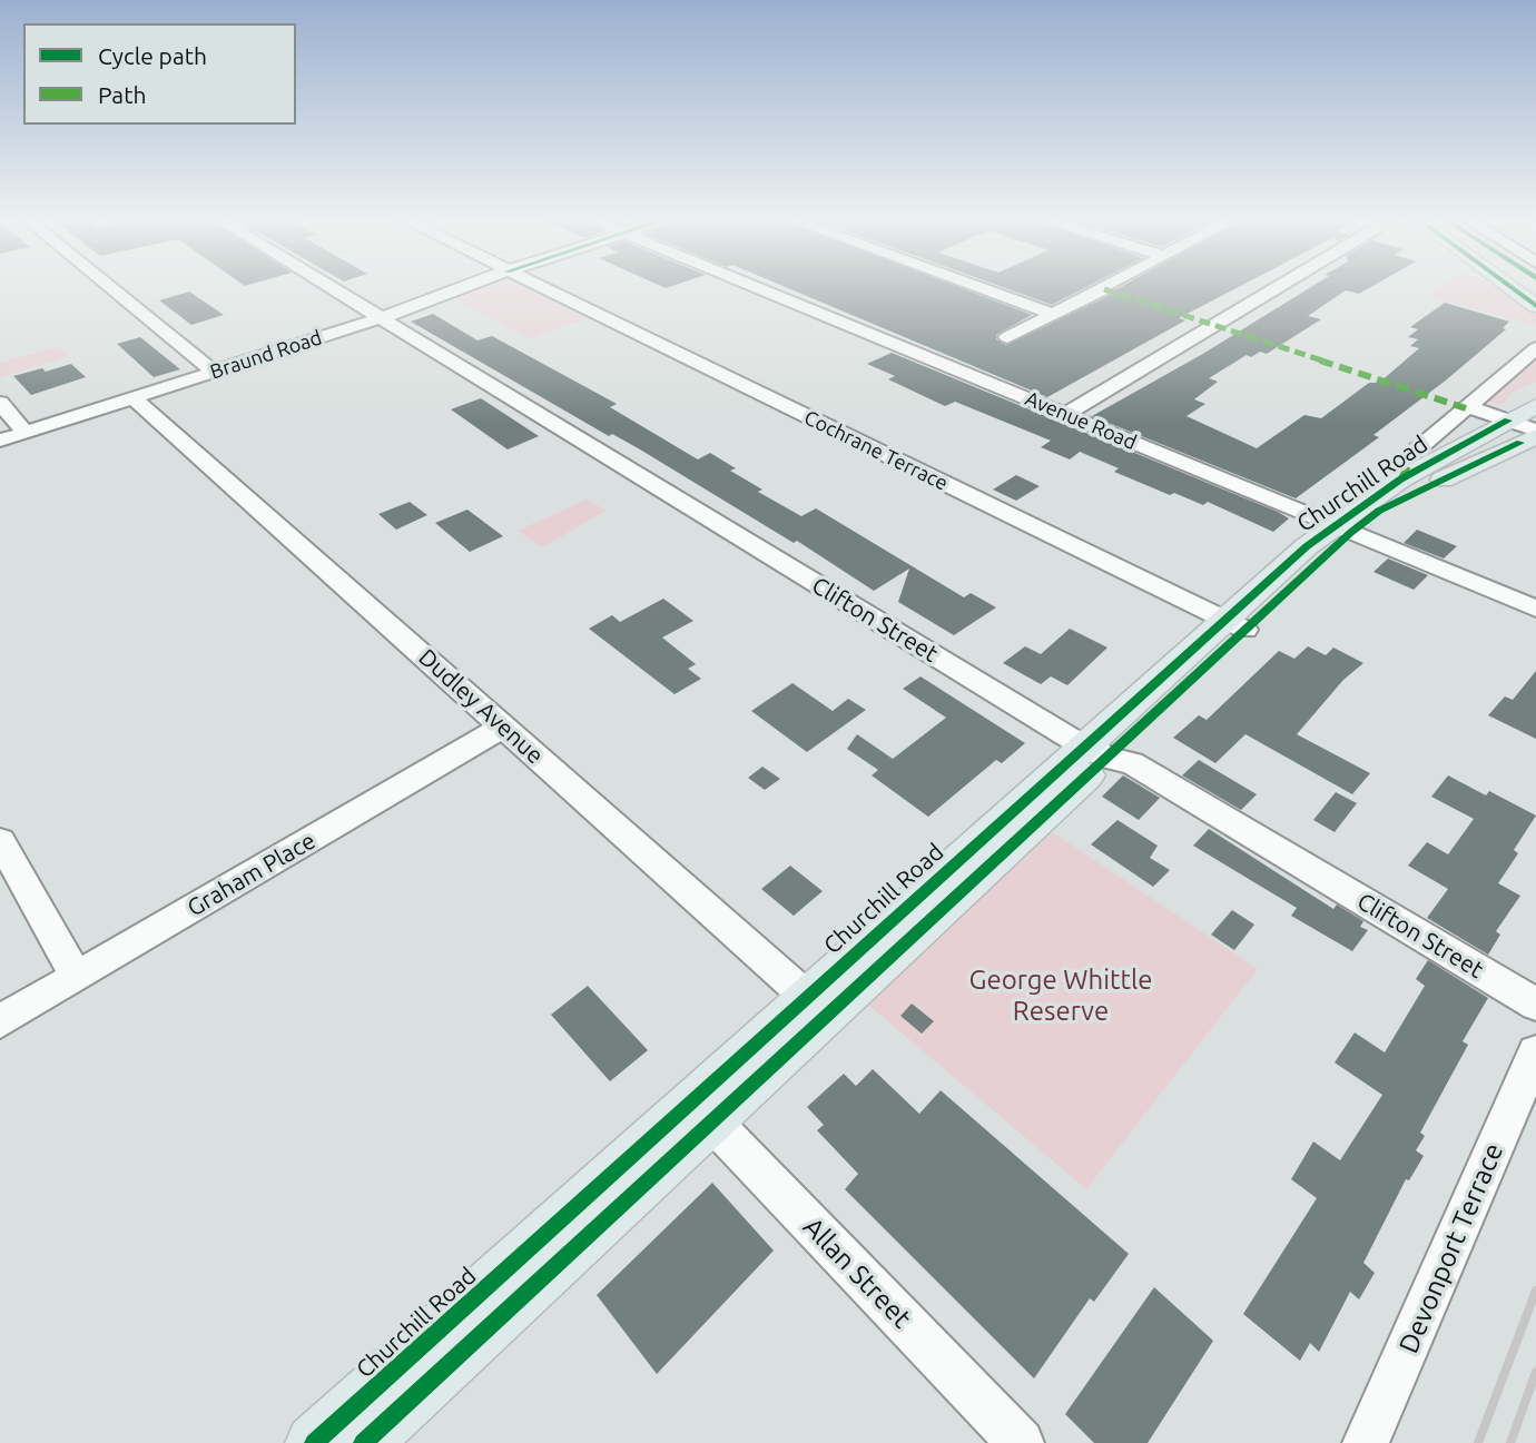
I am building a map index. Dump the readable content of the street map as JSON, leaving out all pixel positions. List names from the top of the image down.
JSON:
{
  "streets": {
    "main road": ["Churchill Road"],
    "street": [
      "Braund Road",
      "Avenue Road",
      "Cochrane Terrace",
      "Clifton Street",
      "Dudley Avenue",
      "Graham Place",
      "Devonport Terrace",
      "Allan Street"
    ]
  },
  "crossings": [
    ["Braund Road", "Clifton Street"],
    ["Braund Road", "Dudley Avenue"],
    ["Avenue Road", "Churchill Road"],
    ["Cochrane Terrace", "Churchill Road"],
    ["Churchill Road", "Clifton Street"],
    ["Churchill Road", "Dudley Avenue"],
    ["Churchill Road", "Allan Street"],
    ["Dudley Avenue", "Graham Place"]
  ],
  "parks": ["George Whittle Reserve"],
  "legend": ["Cycle path", "Path"]
}
